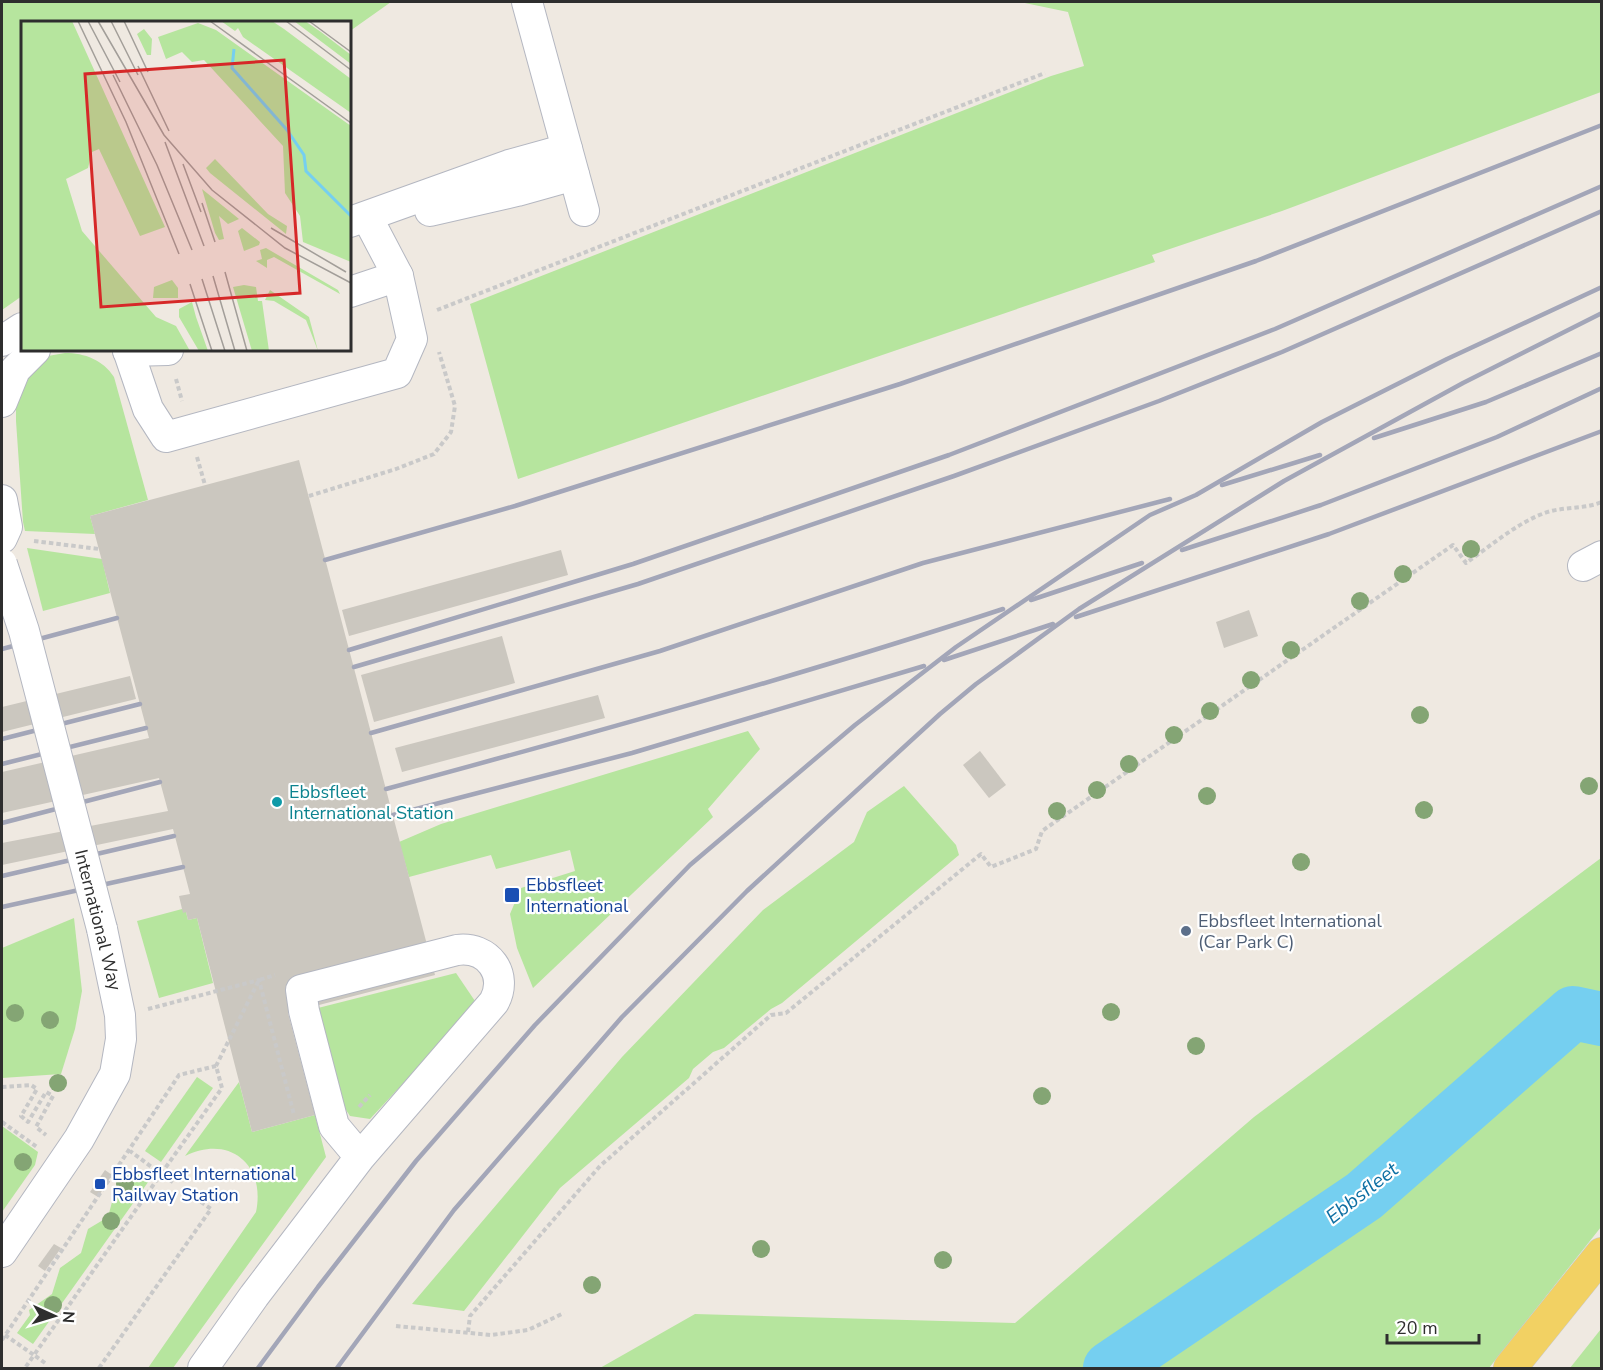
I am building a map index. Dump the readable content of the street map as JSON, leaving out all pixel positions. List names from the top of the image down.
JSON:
{
  "streets": {
    "street": ["International Way"]
  },
  "water": ["Ebbsfleet"],
  "places": {
    "other": ["Ebbsfleet International Station", "Ebbsfleet International (Car Park C)"],
    "transit": ["Ebbsfleet International", "Ebbsfleet International Railway Station"]
  },
  "scale_bar": "20 m",
  "north": "right"
}
